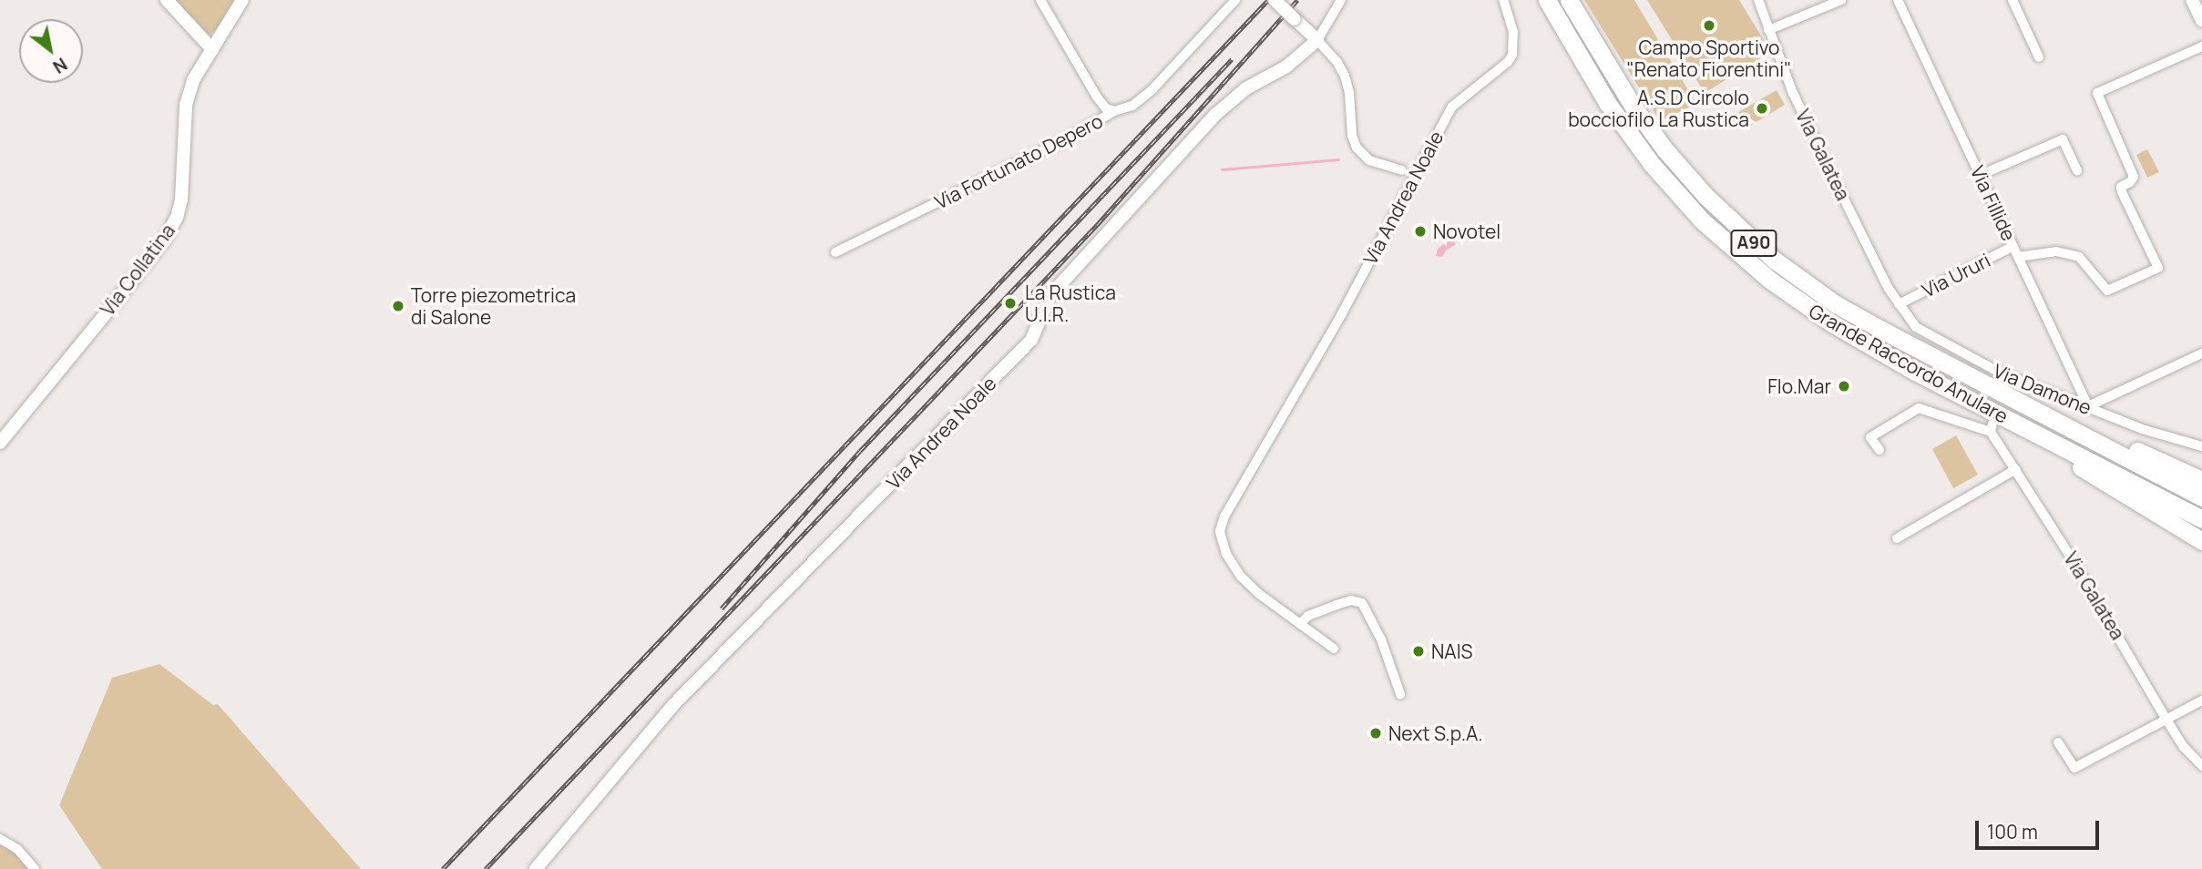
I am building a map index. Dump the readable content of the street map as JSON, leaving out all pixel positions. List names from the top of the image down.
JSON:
{
  "streets": {
    "highway": ["A90", "Grande Raccordo Anulare"],
    "street": [
      "Via Galatea",
      "Via Fortunato Depero",
      "Via Andrea Noale",
      "Via Fillide",
      "Via Collatina",
      "Via Ururi",
      "Via Damone"
    ]
  },
  "crossings": [
    ["Via Galatea", "Via Ururi"],
    ["Via Galatea", "Via Damone"],
    ["Via Fillide", "Via Ururi"],
    ["Via Fillide", "Via Damone"],
    ["Via Ururi", "Via Damone"]
  ],
  "places": [
    "Campo Sportivo \"Renato Fiorentini\"",
    "A.S.D Circolo bocciofilo La Rustica",
    "Novotel",
    "La Rustica U.I.R.",
    "Torre piezometrica di Salone",
    "Flo.Mar",
    "NAIS",
    "Next S.p.A."
  ],
  "scale_bar": "100 m",
  "north": "bottom right"
}
